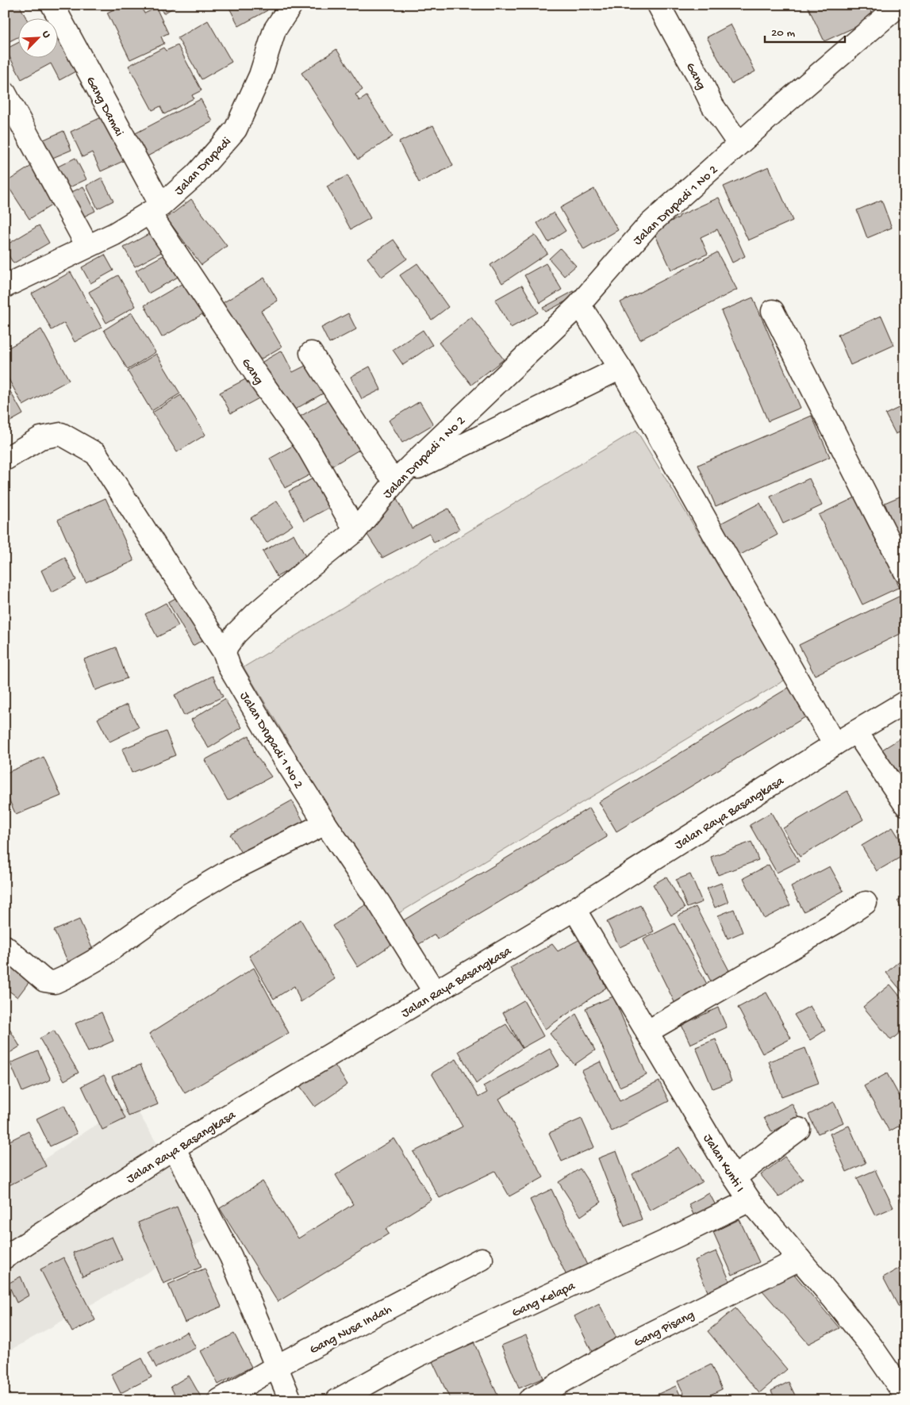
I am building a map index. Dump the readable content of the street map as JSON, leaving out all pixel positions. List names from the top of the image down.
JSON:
{
  "streets": {
    "street": [
      "Gang",
      "Gang Damai",
      "Jalan Drupadi",
      "Jalan Drupadi 1 No 2",
      "Jalan Raya Basangkasa",
      "Jalan Kunti I",
      "Gang Kelapa",
      "Gang Pisang",
      "Gang Nusa Indah"
    ]
  },
  "crossings": [
    ["Gang", "Gang Damai"],
    ["Gang", "Jalan Drupadi"],
    ["Gang", "Jalan Drupadi 1 No 2"],
    ["Gang Damai", "Jalan Drupadi"],
    ["Jalan Drupadi 1 No 2", "Jalan Raya Basangkasa"],
    ["Jalan Raya Basangkasa", "Jalan Kunti I"],
    ["Jalan Kunti I", "Gang Kelapa"],
    ["Jalan Kunti I", "Gang Pisang"]
  ],
  "scale_bar": "20 m",
  "north": "top right"
}
